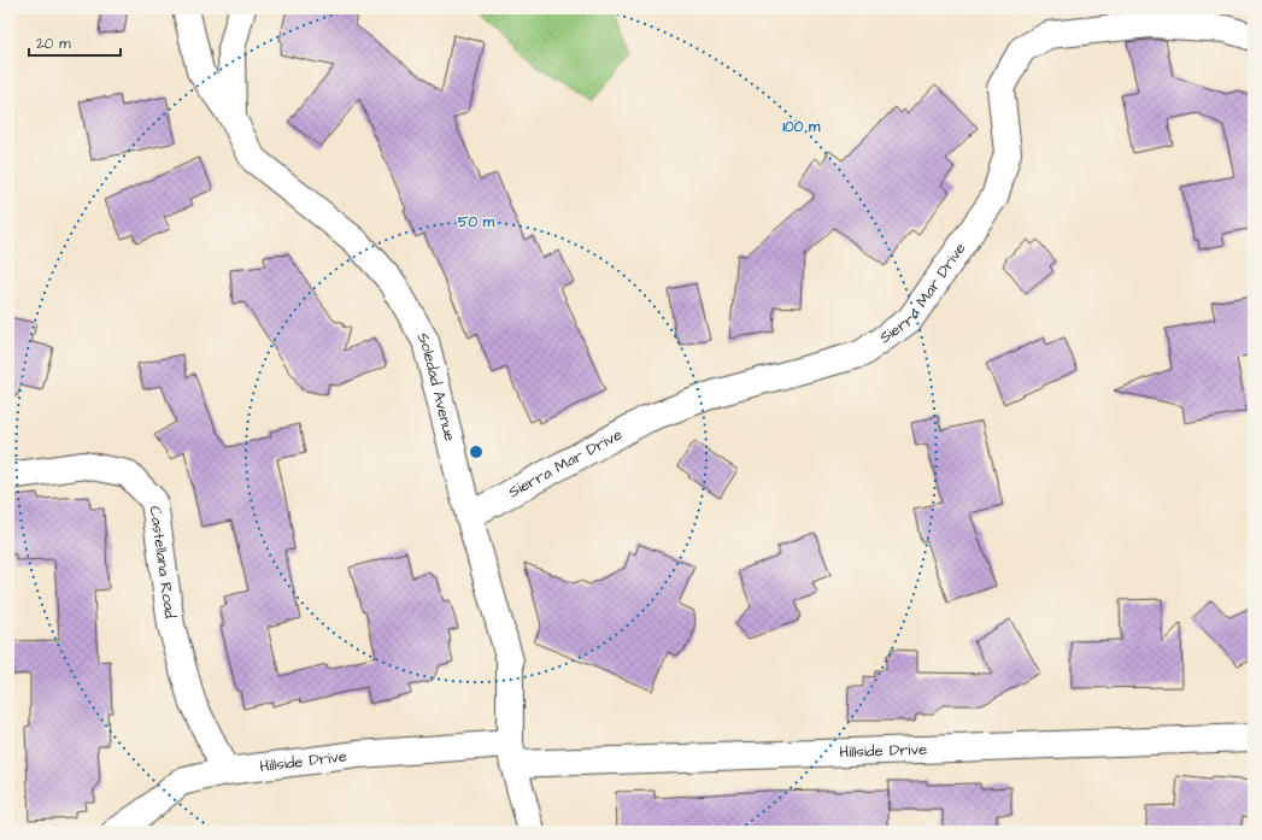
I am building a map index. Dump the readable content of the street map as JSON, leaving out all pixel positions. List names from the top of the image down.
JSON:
{
  "streets": {
    "street": [
      "Sierra Mar Drive",
      "Soledad Avenue",
      "Castellana Road",
      "Hillside Drive"
    ]
  },
  "crossings": [
    ["Sierra Mar Drive", "Soledad Avenue"],
    ["Soledad Avenue", "Hillside Drive"],
    ["Castellana Road", "Hillside Drive"]
  ],
  "scale_bar": "20 m",
  "rings": ["100 m", "50 m"]
}
